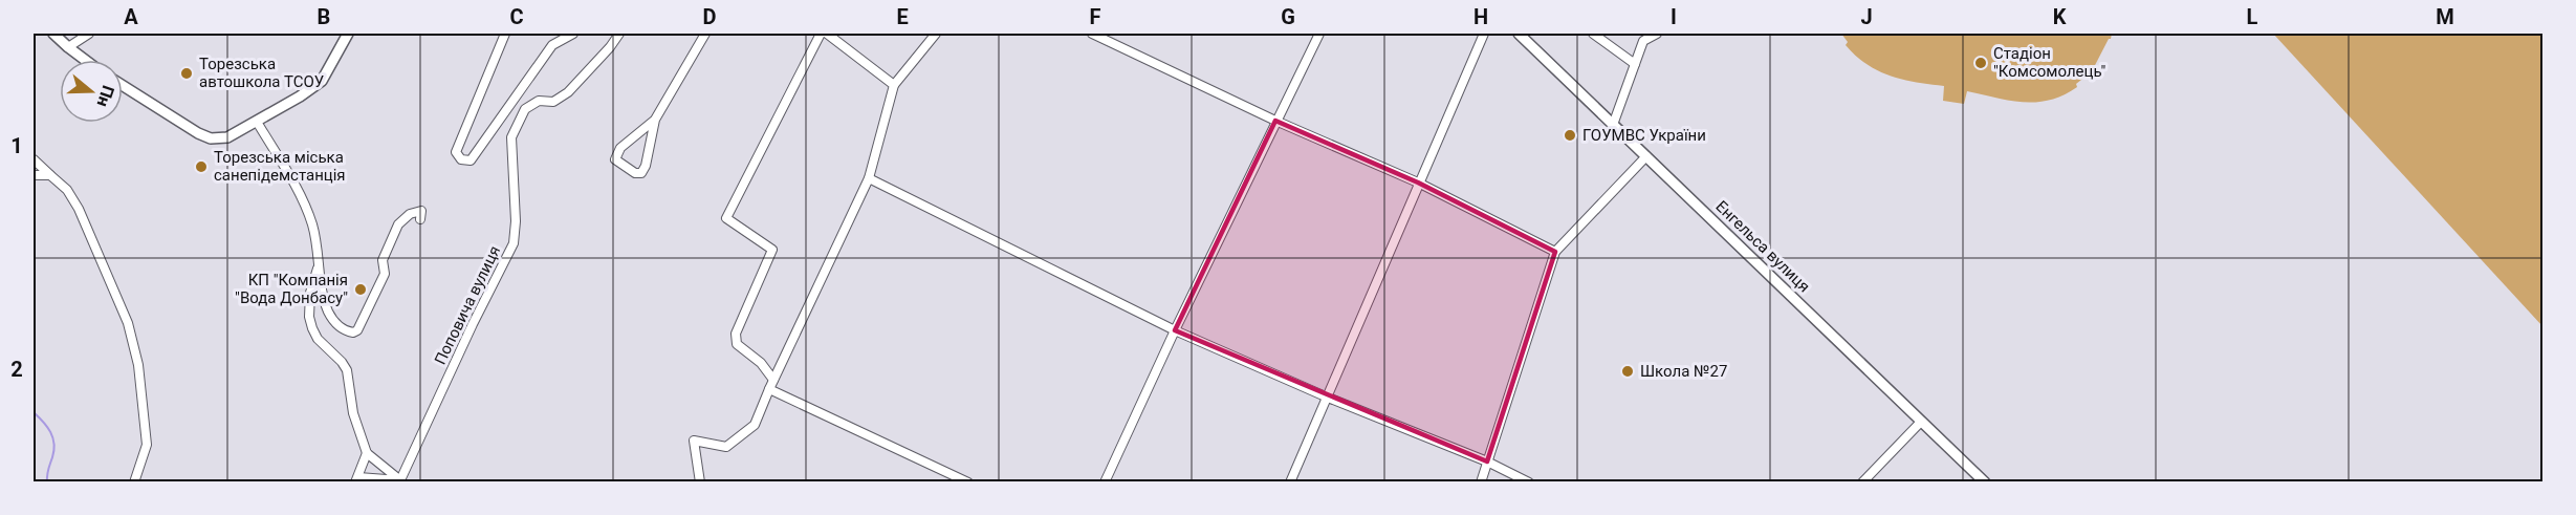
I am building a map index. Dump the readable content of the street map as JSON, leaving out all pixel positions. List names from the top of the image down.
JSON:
{
  "streets": {
    "street": ["Енгельса вулиця", "Поповича вулиця"]
  },
  "places": [
    "Стадіон \"Комсомолець\"",
    "Торезська автошкола ТСОУ",
    "ГОУМВС України",
    "Торезська міська санепідемстанція",
    "КП \"Компанія \"Вода Донбасу\"",
    "Школа №27"
  ],
  "north": "right",
  "grid": {
    "columns": [
      "A",
      "B",
      "C",
      "D",
      "E",
      "F",
      "G",
      "H",
      "I",
      "J",
      "K",
      "L",
      "M"
    ],
    "rows": ["1", "2"]
  }
}
